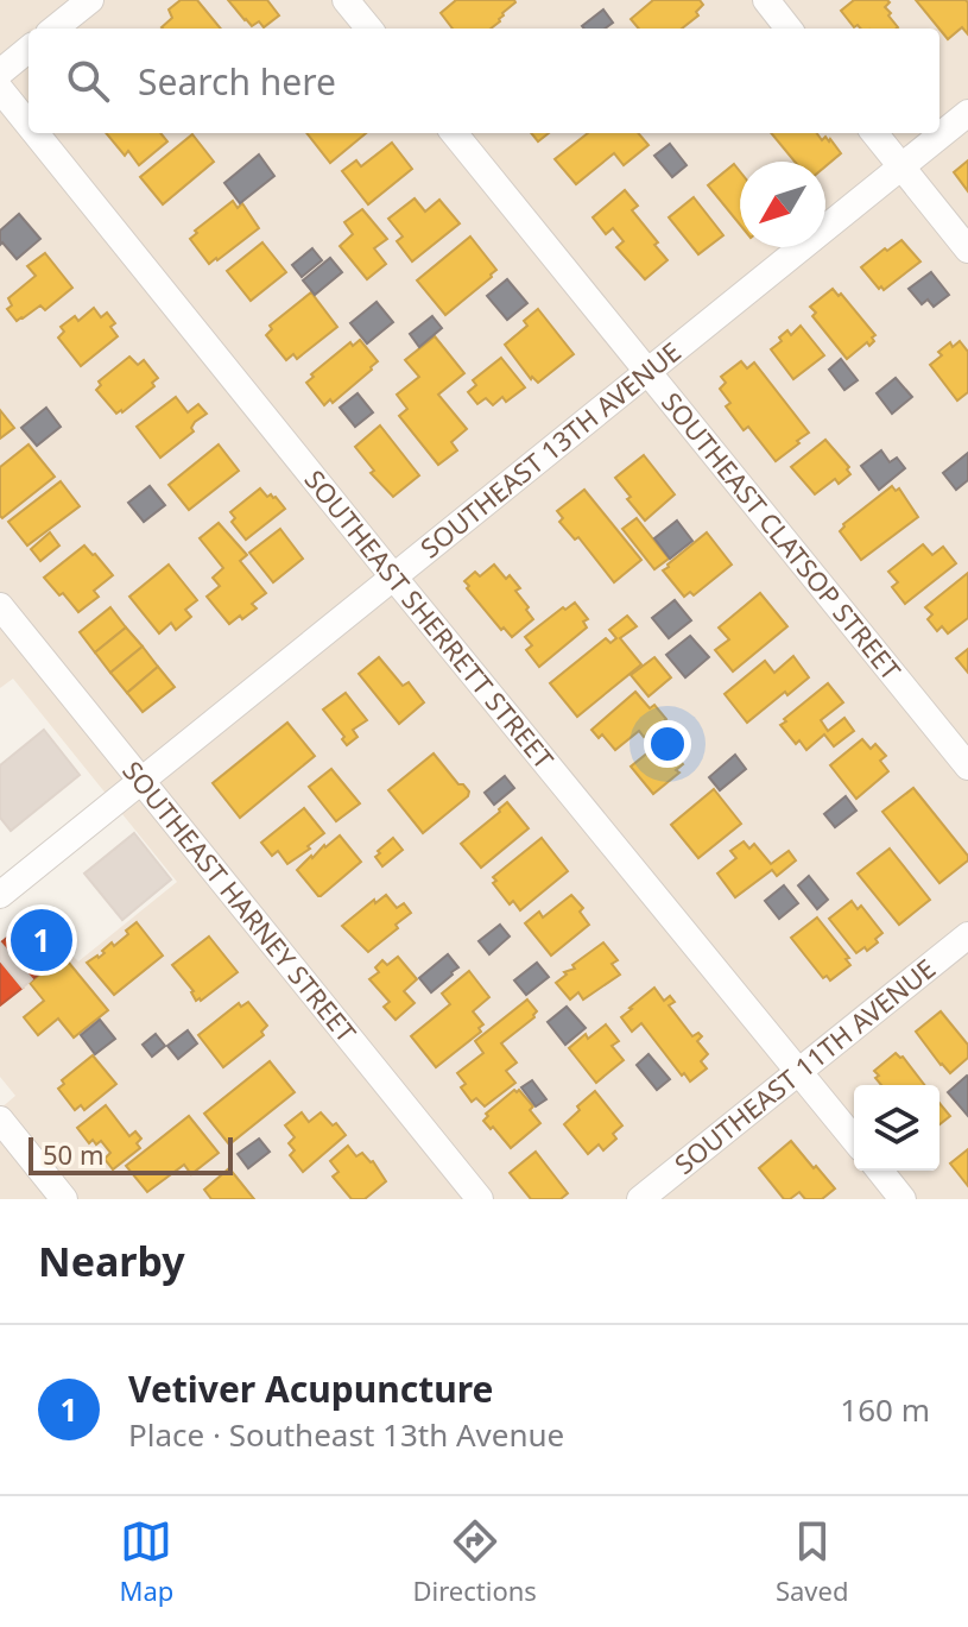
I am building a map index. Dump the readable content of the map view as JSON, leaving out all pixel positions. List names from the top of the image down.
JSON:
{
  "streets": {
    "street": [
      "SOUTHEAST 13TH AVENUE",
      "SOUTHEAST CLATSOP STREET",
      "SOUTHEAST SHERRETT STREET",
      "SOUTHEAST HARNEY STREET",
      "SOUTHEAST 11TH AVENUE"
    ]
  },
  "crossings": [
    ["SOUTHEAST 13TH AVENUE", "SOUTHEAST CLATSOP STREET"],
    ["SOUTHEAST 13TH AVENUE", "SOUTHEAST SHERRETT STREET"],
    ["SOUTHEAST 13TH AVENUE", "SOUTHEAST HARNEY STREET"],
    ["SOUTHEAST SHERRETT STREET", "SOUTHEAST 11TH AVENUE"]
  ],
  "scale_bar": "50 m",
  "north": "bottom left",
  "page": {
    "search": "Search here",
    "pins": "1",
    "scale": "50 m",
    "heading": "Nearby",
    "list": [
      {
        "mark": "1",
        "name": "Vetiver Acupuncture",
        "note": "Place · Southeast 13th Avenue",
        "value": "160 m"
      }
    ],
    "nav": ["Map", "Directions", "Saved"]
  }
}
